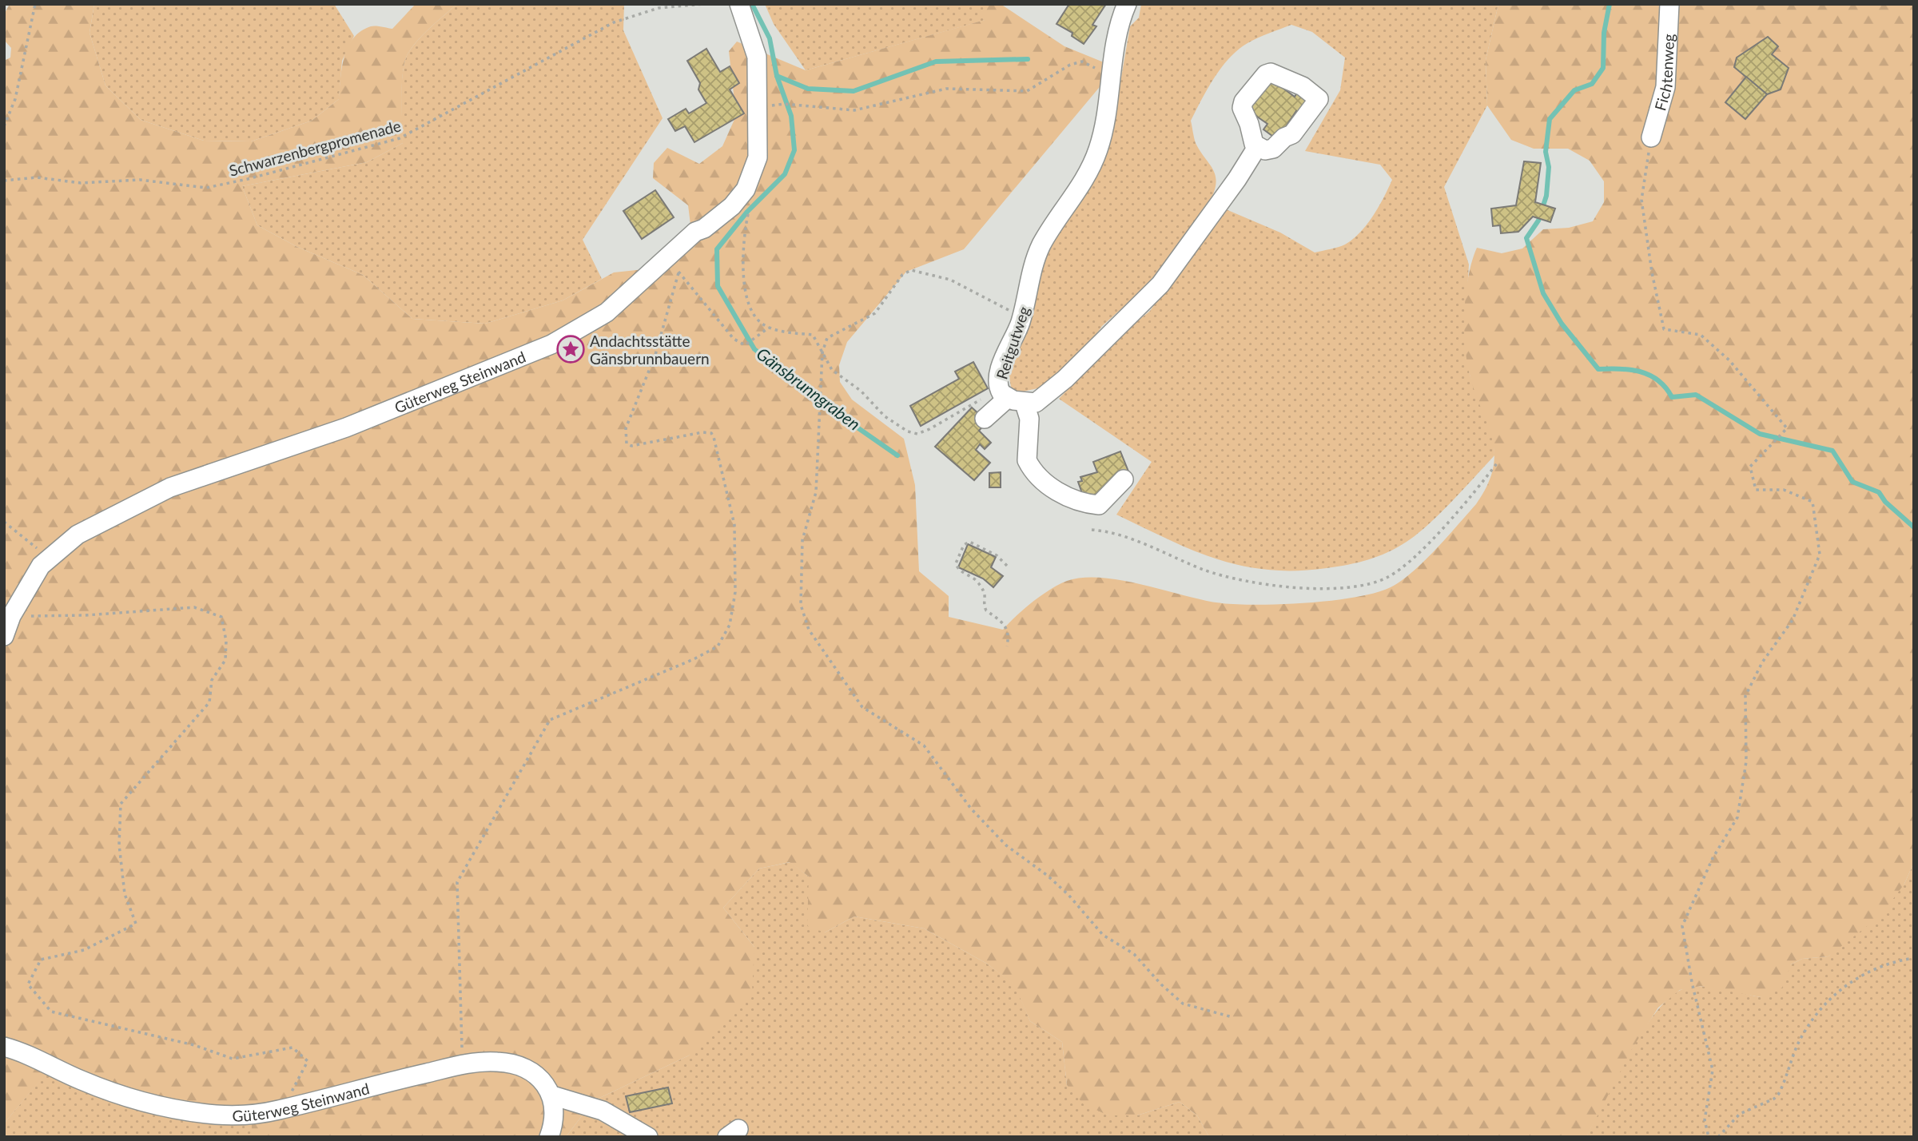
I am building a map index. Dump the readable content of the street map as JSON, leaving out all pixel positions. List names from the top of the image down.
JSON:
{
  "streets": {
    "street": ["Fichtenweg", "Reitgutweg", "Güterweg Steinwand"],
    "path": ["Schwarzenbergpromenade"]
  },
  "water": ["Gänsbrunngraben"],
  "places": {
    "place": ["Andachtsstätte Gänsbrunnbauern"]
  }
}
